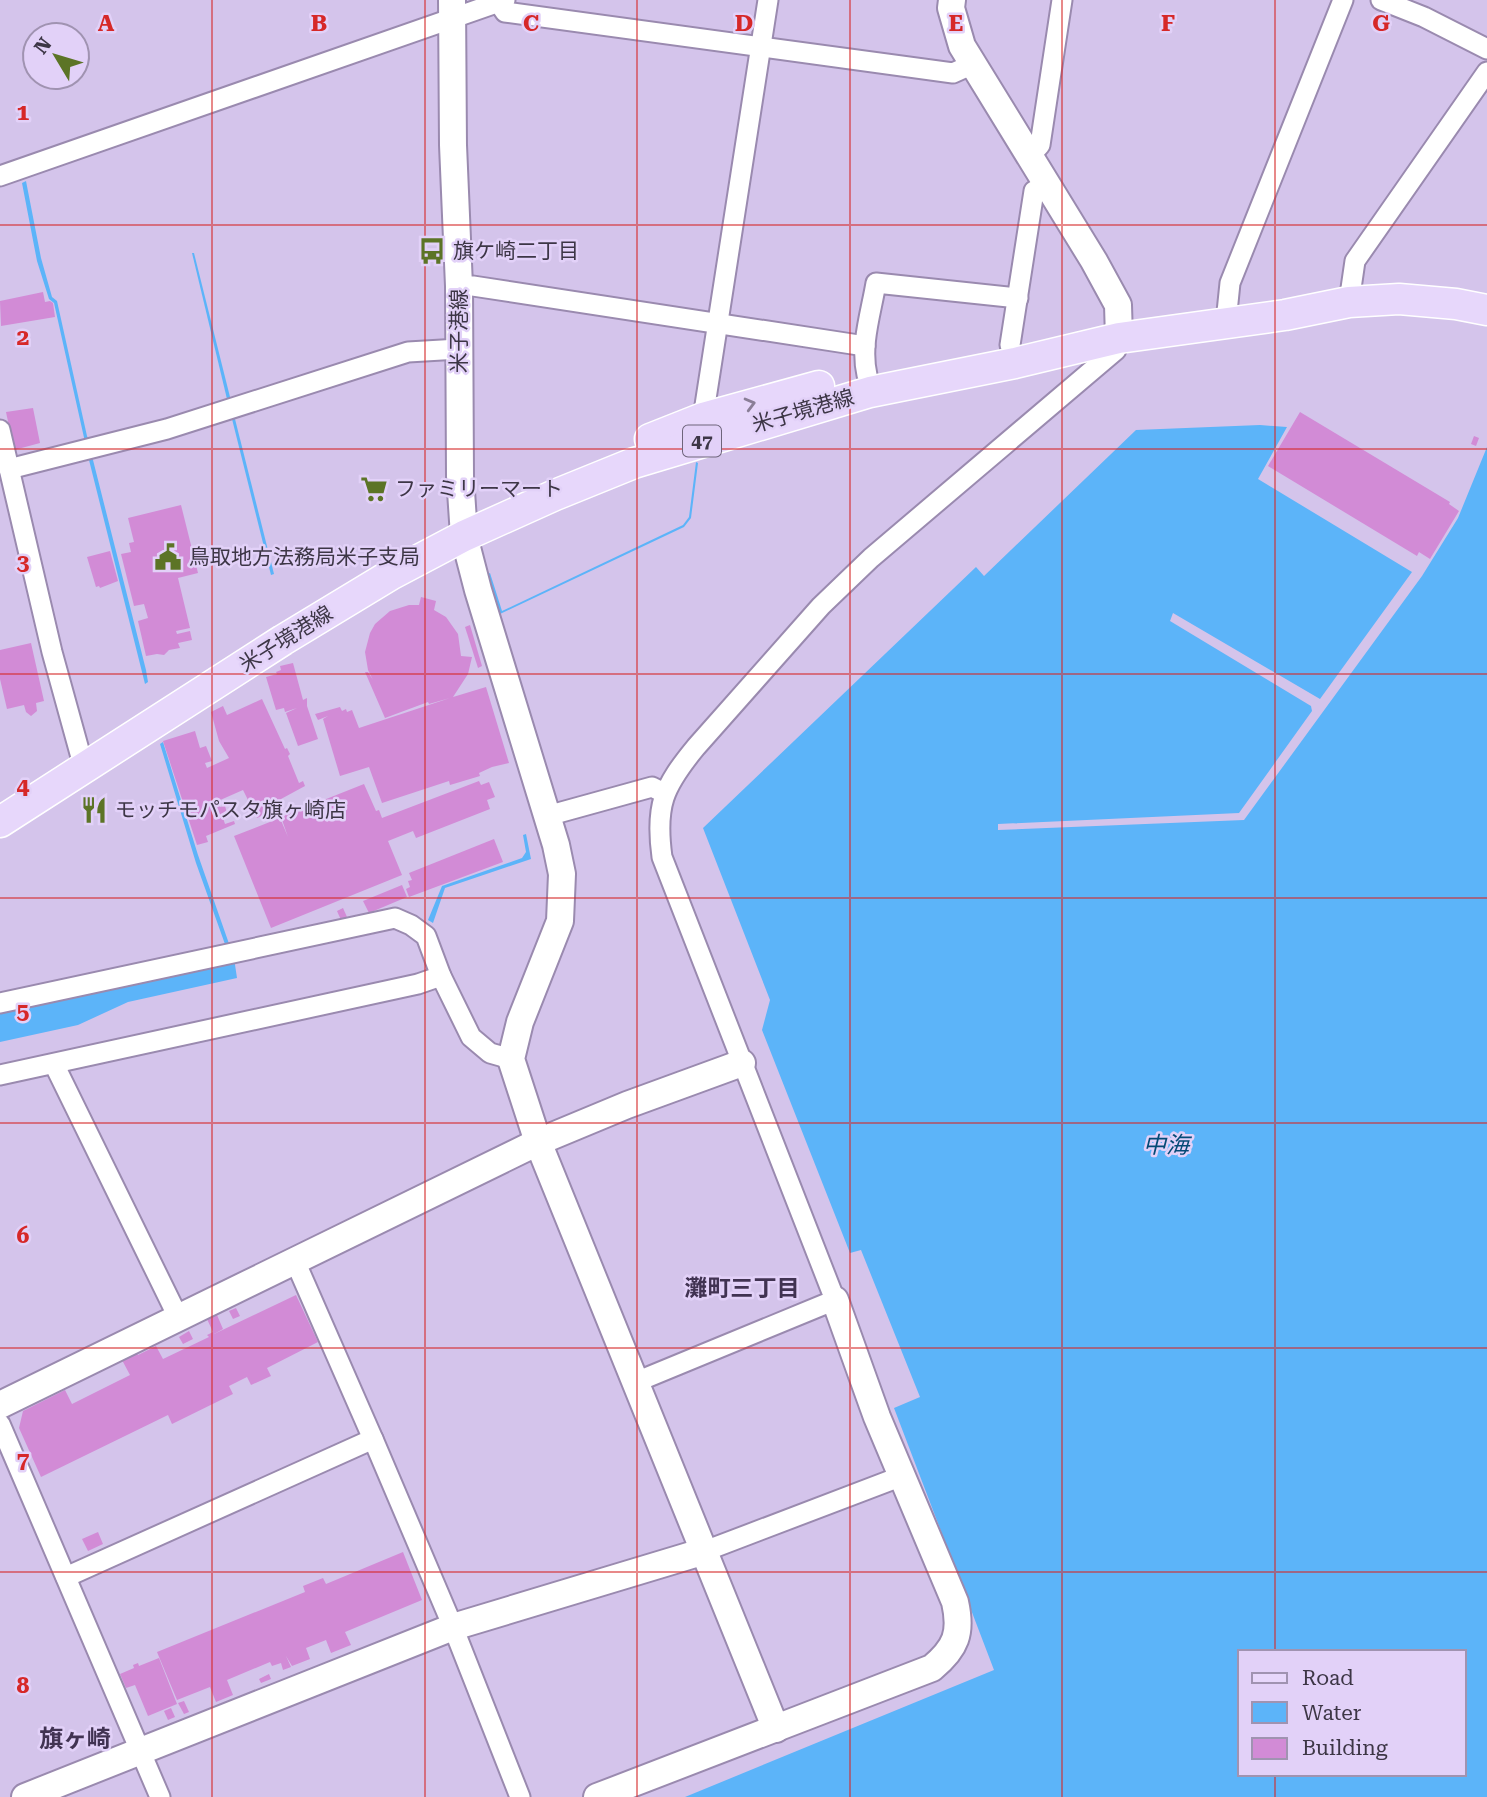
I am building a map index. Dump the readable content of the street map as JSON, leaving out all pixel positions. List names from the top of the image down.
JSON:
{
  "streets": {
    "main road": ["米子境港線", "47"],
    "street": ["米子港線"]
  },
  "crossings": [
    ["米子港線", "米子境港線"]
  ],
  "districts": ["灘町三丁目", "旗ヶ崎"],
  "water": ["中海"],
  "places": {
    "bus stop": ["旗ケ崎二丁目"],
    "supermarket": ["ファミリーマート"],
    "public building": ["鳥取地方法務局米子支局"],
    "restaurant": ["モッチモパスタ旗ヶ崎店"]
  },
  "legend": ["Road", "Water", "Building"],
  "north": "top left",
  "grid": {
    "columns": [
      "A",
      "B",
      "C",
      "D",
      "E",
      "F",
      "G"
    ],
    "rows": [
      "1",
      "2",
      "3",
      "4",
      "5",
      "6",
      "7",
      "8"
    ]
  }
}
